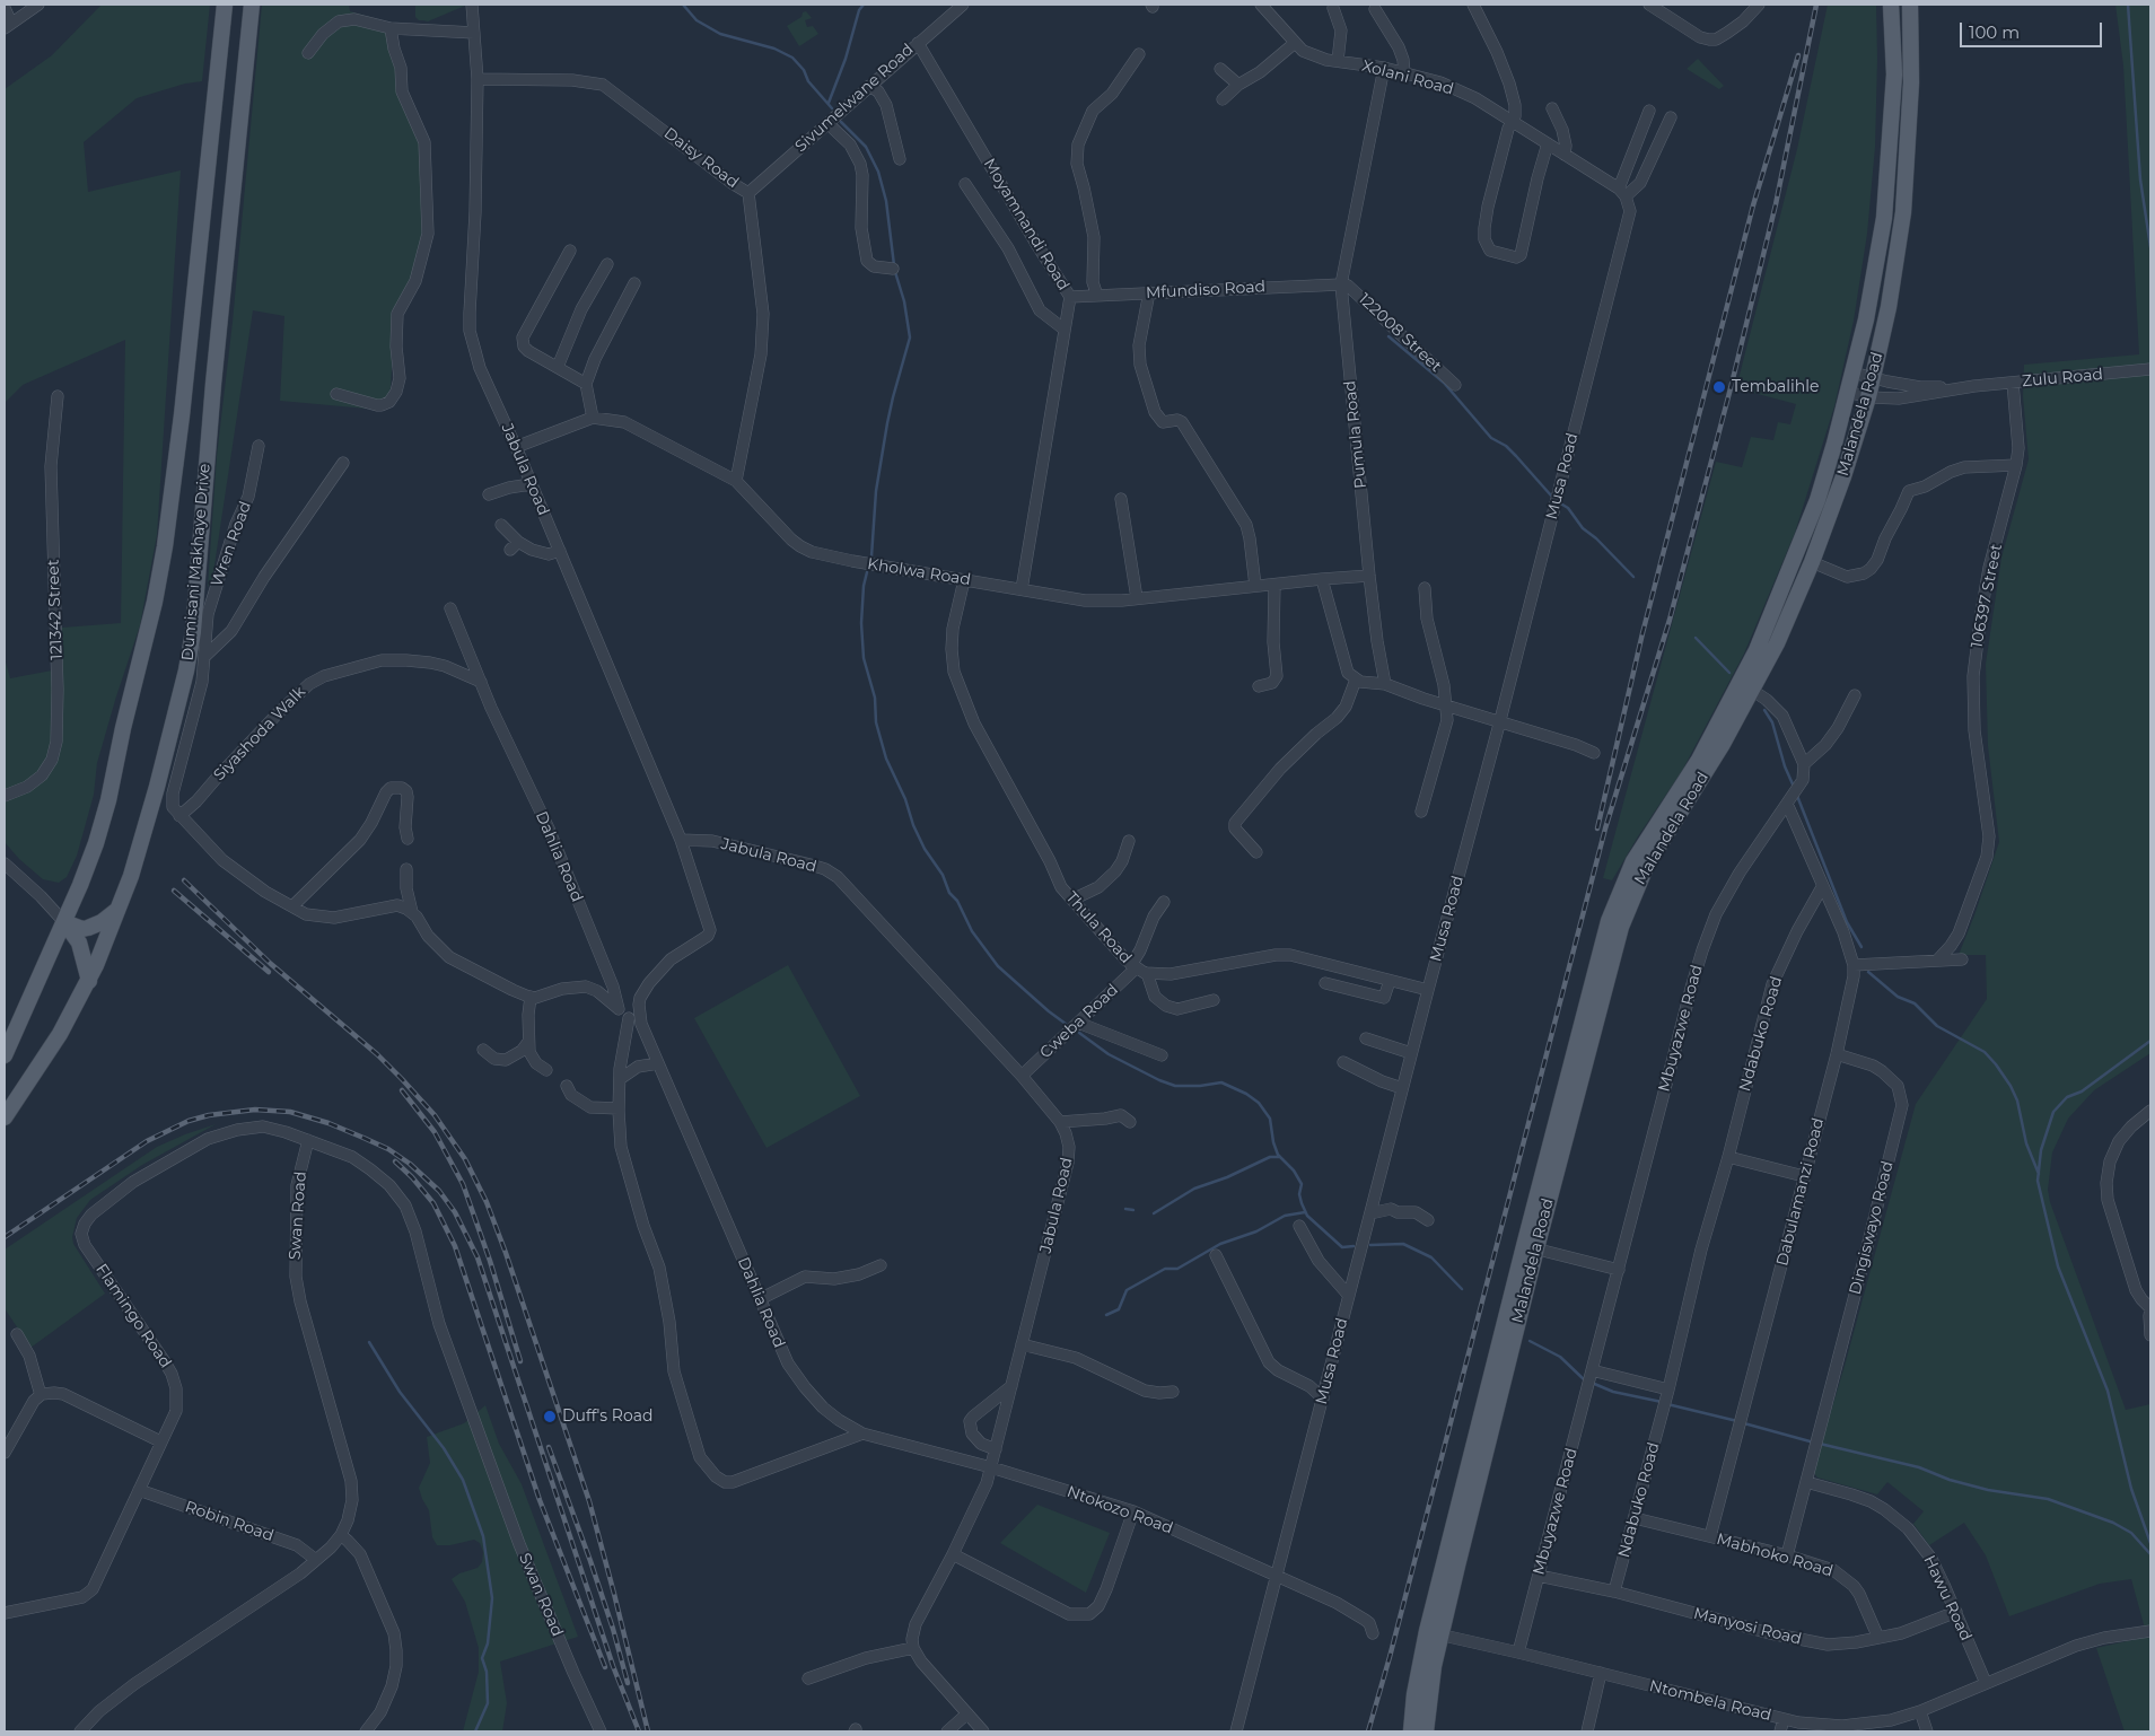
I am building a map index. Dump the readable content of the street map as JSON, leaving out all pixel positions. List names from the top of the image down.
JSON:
{
  "streets": {
    "main road": ["Malandela Road", "Dumisani Makhaye Drive"],
    "street": [
      "Xolani Road",
      "Sivumelwane Road",
      "Daisy Road",
      "Moyamnandi Road",
      "Mfundiso Road",
      "122008 Street",
      "Zulu Road",
      "Pumula Road",
      "Jabula Road",
      "Musa Road",
      "Wren Road",
      "Kholwa Road",
      "106397 Street",
      "121342 Street",
      "Siyashoda Walk",
      "Dahlia Road",
      "Thula Road",
      "Cweba Road",
      "Mbuyazwe Road",
      "Ndabuko Road",
      "Dabulamanzi Road",
      "Swan Road",
      "Dingiswayo Road",
      "Flamingo Road",
      "Ntokozo Road",
      "Robin Road",
      "Mabhoko Road",
      "Hawu Road",
      "Manyosi Road",
      "Ntombela Road"
    ]
  },
  "crossings": [
    ["Xolani Road", "Pumula Road"],
    ["Xolani Road", "Musa Road"],
    ["Sivumelwane Road", "Daisy Road"],
    ["Sivumelwane Road", "Moyamnandi Road"],
    ["Daisy Road", "Jabula Road"],
    ["Daisy Road", "Kholwa Road"],
    ["Moyamnandi Road", "Mfundiso Road"],
    ["Moyamnandi Road", "Kholwa Road"],
    ["Mfundiso Road", "122008 Street"],
    ["Mfundiso Road", "Pumula Road"],
    ["122008 Street", "Pumula Road"],
    ["Zulu Road", "Malandela Road"],
    ["Zulu Road", "106397 Street"],
    ["Malandela Road", "Ntombela Road"],
    ["Pumula Road", "Kholwa Road"],
    ["Jabula Road", "Kholwa Road"],
    ["Jabula Road", "Dahlia Road"],
    ["Jabula Road", "Cweba Road"],
    ["Jabula Road", "Ntokozo Road"],
    ["Musa Road", "Thula Road"],
    ["Musa Road", "Ntokozo Road"],
    ["Wren Road", "Siyashoda Walk"],
    ["Kholwa Road", "Thula Road"],
    ["Siyashoda Walk", "Dahlia Road"],
    ["Dahlia Road", "Ntokozo Road"],
    ["Thula Road", "Cweba Road"],
    ["Mbuyazwe Road", "Dabulamanzi Road"],
    ["Mbuyazwe Road", "Manyosi Road"],
    ["Mbuyazwe Road", "Ntombela Road"],
    ["Ndabuko Road", "Dabulamanzi Road"],
    ["Ndabuko Road", "Mabhoko Road"],
    ["Ndabuko Road", "Manyosi Road"],
    ["Dabulamanzi Road", "Dingiswayo Road"],
    ["Dabulamanzi Road", "Mabhoko Road"],
    ["Swan Road", "Flamingo Road"],
    ["Swan Road", "Robin Road"],
    ["Dingiswayo Road", "Mabhoko Road"],
    ["Dingiswayo Road", "Hawu Road"],
    ["Flamingo Road", "Robin Road"],
    ["Mabhoko Road", "Manyosi Road"],
    ["Hawu Road", "Manyosi Road"],
    ["Hawu Road", "Ntombela Road"]
  ],
  "places": ["Tembalihle", "Duff's Road"],
  "scale_bar": "100 m"
}
